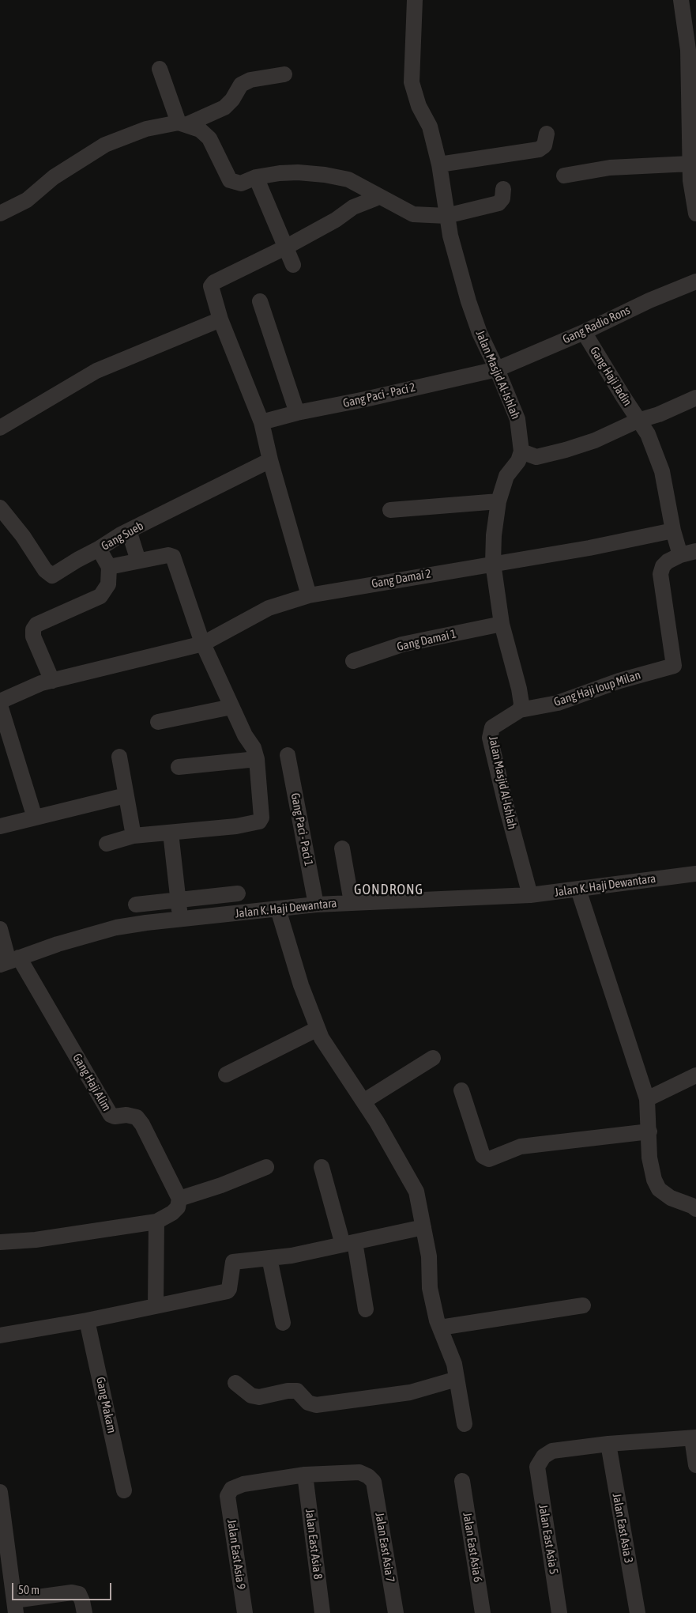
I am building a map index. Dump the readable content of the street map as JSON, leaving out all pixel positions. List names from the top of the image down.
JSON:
{
  "streets": {
    "street": [
      "Gang Radio Rons",
      "Jalan Masjid Al-Ishlah",
      "Gang Haji Jadin",
      "Gang Paci - Paci 2",
      "Gang Sueb",
      "Gang Damai 2",
      "Gang Damai 1",
      "Gang Haji Ioup Milan",
      "Gang Paci - Paci 1",
      "Jalan K. Haji Dewantara",
      "Gang Haji Alim",
      "Gang Makam",
      "Jalan East Asia 3",
      "Jalan East Asia 5",
      "Jalan East Asia 8",
      "Jalan East Asia 7",
      "Jalan East Asia 6",
      "Jalan East Asia 9"
    ]
  },
  "crossings": [
    ["Gang Radio Rons", "Jalan Masjid Al-Ishlah"],
    ["Gang Radio Rons", "Gang Haji Jadin"],
    ["Gang Radio Rons", "Gang Paci - Paci 2"],
    ["Jalan Masjid Al-Ishlah", "Gang Paci - Paci 2"],
    ["Jalan Masjid Al-Ishlah", "Gang Haji Ioup Milan"],
    ["Jalan Masjid Al-Ishlah", "Jalan K. Haji Dewantara"],
    ["Gang Haji Jadin", "Gang Damai 2"],
    ["Gang Haji Jadin", "Gang Haji Ioup Milan"],
    ["Gang Paci - Paci 1", "Jalan K. Haji Dewantara"],
    ["Jalan K. Haji Dewantara", "Gang Haji Alim"],
    ["Jalan East Asia 3", "Jalan East Asia 5"],
    ["Jalan East Asia 8", "Jalan East Asia 7"],
    ["Jalan East Asia 8", "Jalan East Asia 9"],
    ["Jalan East Asia 7", "Jalan East Asia 9"]
  ],
  "districts": ["GONDRONG"],
  "scale_bar": "50 m"
}
